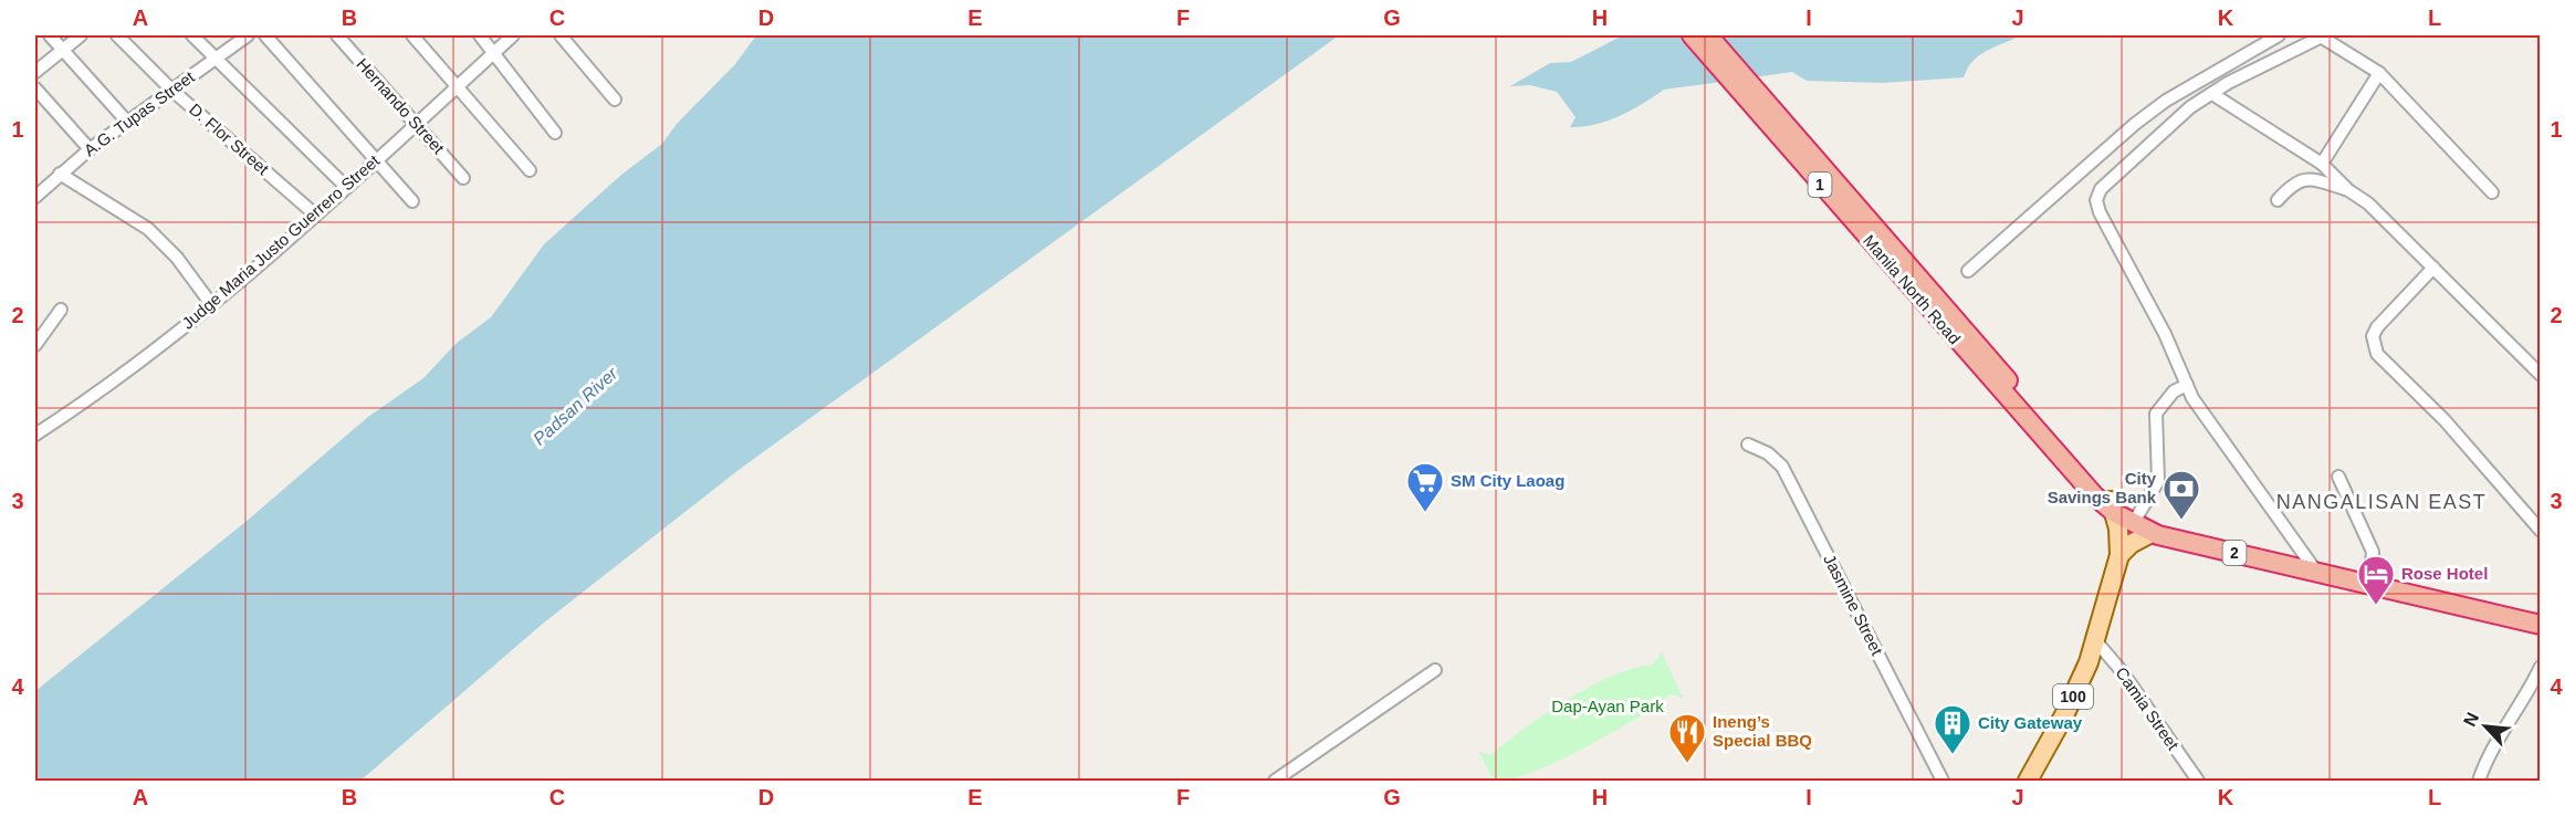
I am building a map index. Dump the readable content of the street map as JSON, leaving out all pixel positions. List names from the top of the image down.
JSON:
{
  "streets": {
    "highway": ["1", "Manila North Road", "2"],
    "main road": ["100"],
    "street": [
      "Hernando Street",
      "A.G. Tupas Street",
      "D. Flor Street",
      "Judge Maria Justo Guerrero Street",
      "Jasmine Street",
      "Camia Street"
    ]
  },
  "crossings": [
    ["Hernando Street", "Judge Maria Justo Guerrero Street"],
    ["A.G. Tupas Street", "D. Flor Street"],
    ["D. Flor Street", "Judge Maria Justo Guerrero Street"],
    ["Manila North Road", "100"],
    ["100", "Camia Street"]
  ],
  "districts": ["NANGALISAN EAST"],
  "water": ["Padsan River"],
  "parks": ["Dap-Ayan Park"],
  "places": {
    "supermarket": ["SM City Laoag"],
    "bank": ["City Savings Bank"],
    "hotel": ["Rose Hotel"],
    "building": ["City Gateway"],
    "restaurant": ["Ineng’s Special BBQ"]
  },
  "north": "top left",
  "grid": {
    "columns": [
      "A",
      "B",
      "C",
      "D",
      "E",
      "F",
      "G",
      "H",
      "I",
      "J",
      "K",
      "L"
    ],
    "rows": [
      "1",
      "2",
      "3",
      "4"
    ]
  }
}
